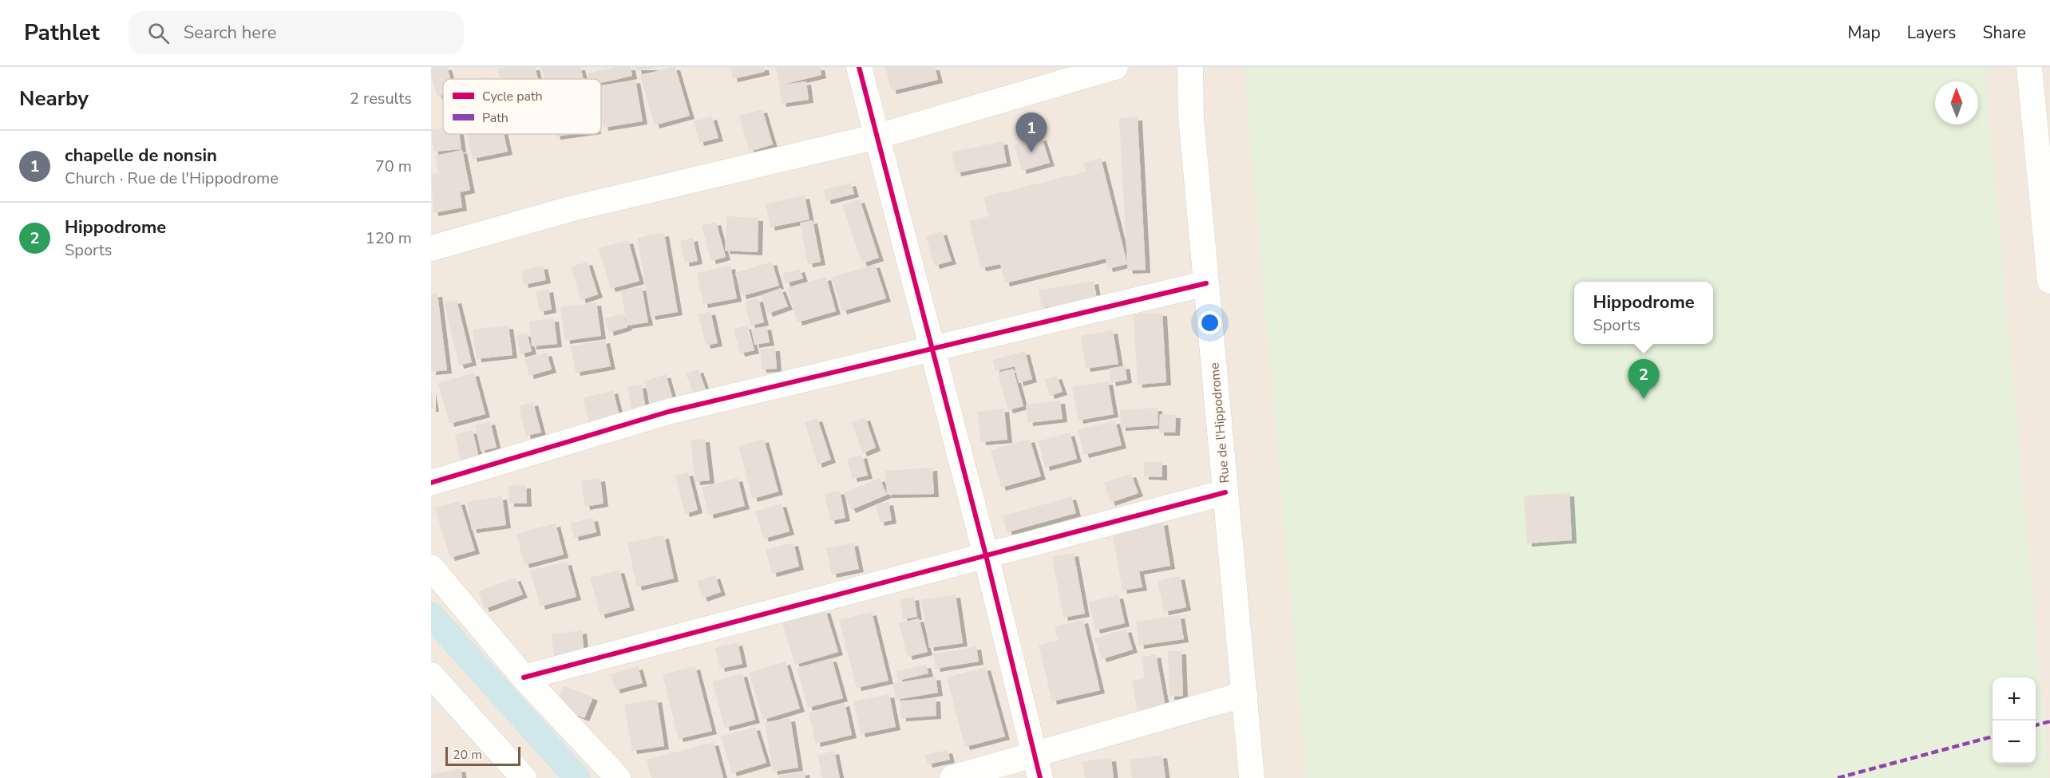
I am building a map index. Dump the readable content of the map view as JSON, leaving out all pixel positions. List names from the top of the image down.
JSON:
{
  "streets": {
    "street": ["Rue de l'Hippodrome"]
  },
  "legend": ["Cycle path", "Path"],
  "scale_bar": "20 m",
  "north": "top",
  "page": {
    "header": "Pathlet",
    "search": "Search here",
    "nav": ["Map", "Layers", "Share"],
    "heading": ["Nearby", "2 results"],
    "pins": ["1", "2"],
    "list": [
      {
        "mark": "1",
        "name": "chapelle de nonsin",
        "note": "Church · Rue de l'Hippodrome",
        "value": "70 m"
      },
      {
        "mark": "2",
        "name": "Hippodrome",
        "note": "Sports",
        "value": "120 m"
      }
    ],
    "popup": ["Hippodrome", "Sports"],
    "map_buttons": ["+", "−"],
    "scale": "20 m"
  }
}
